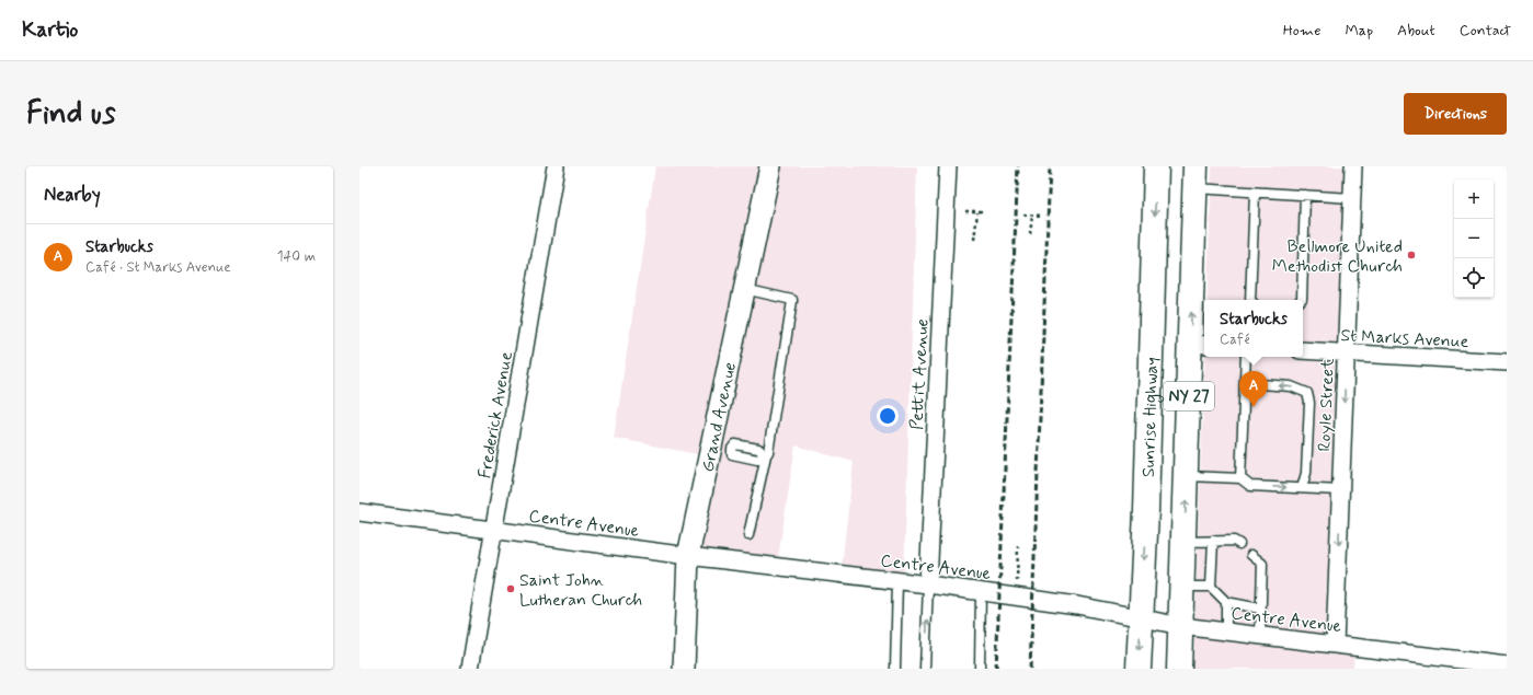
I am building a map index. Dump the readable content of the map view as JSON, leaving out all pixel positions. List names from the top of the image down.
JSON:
{
  "streets": {
    "highway": ["NY 27", "Sunrise Highway"],
    "street": [
      "St Marks Avenue",
      "Pettit Avenue",
      "Royle Street",
      "Frederick Avenue",
      "Grand Avenue",
      "Centre Avenue"
    ]
  },
  "crossings": [
    ["St Marks Avenue", "Royle Street"],
    ["Pettit Avenue", "Centre Avenue"],
    ["NY 27", "Centre Avenue"],
    ["Royle Street", "Centre Avenue"],
    ["Frederick Avenue", "Centre Avenue"],
    ["Grand Avenue", "Centre Avenue"],
    ["Sunrise Highway", "Centre Avenue"]
  ],
  "one_way": ["Royle Street"],
  "places": ["Bellmore United Methodist Church", "Saint John Lutheran Church"],
  "page": {
    "header": "Kartio",
    "nav": [
      "Home",
      "Map",
      "About",
      "Contact"
    ],
    "buttons": "Directions",
    "title": "Find us",
    "heading": "Nearby",
    "map_buttons": ["+", "−"],
    "list": [
      {
        "mark": "A",
        "name": "Starbucks",
        "note": "Café · St Marks Avenue",
        "value": "140 m"
      }
    ],
    "popup": ["Starbucks", "Café"],
    "pins": "A"
  }
}
